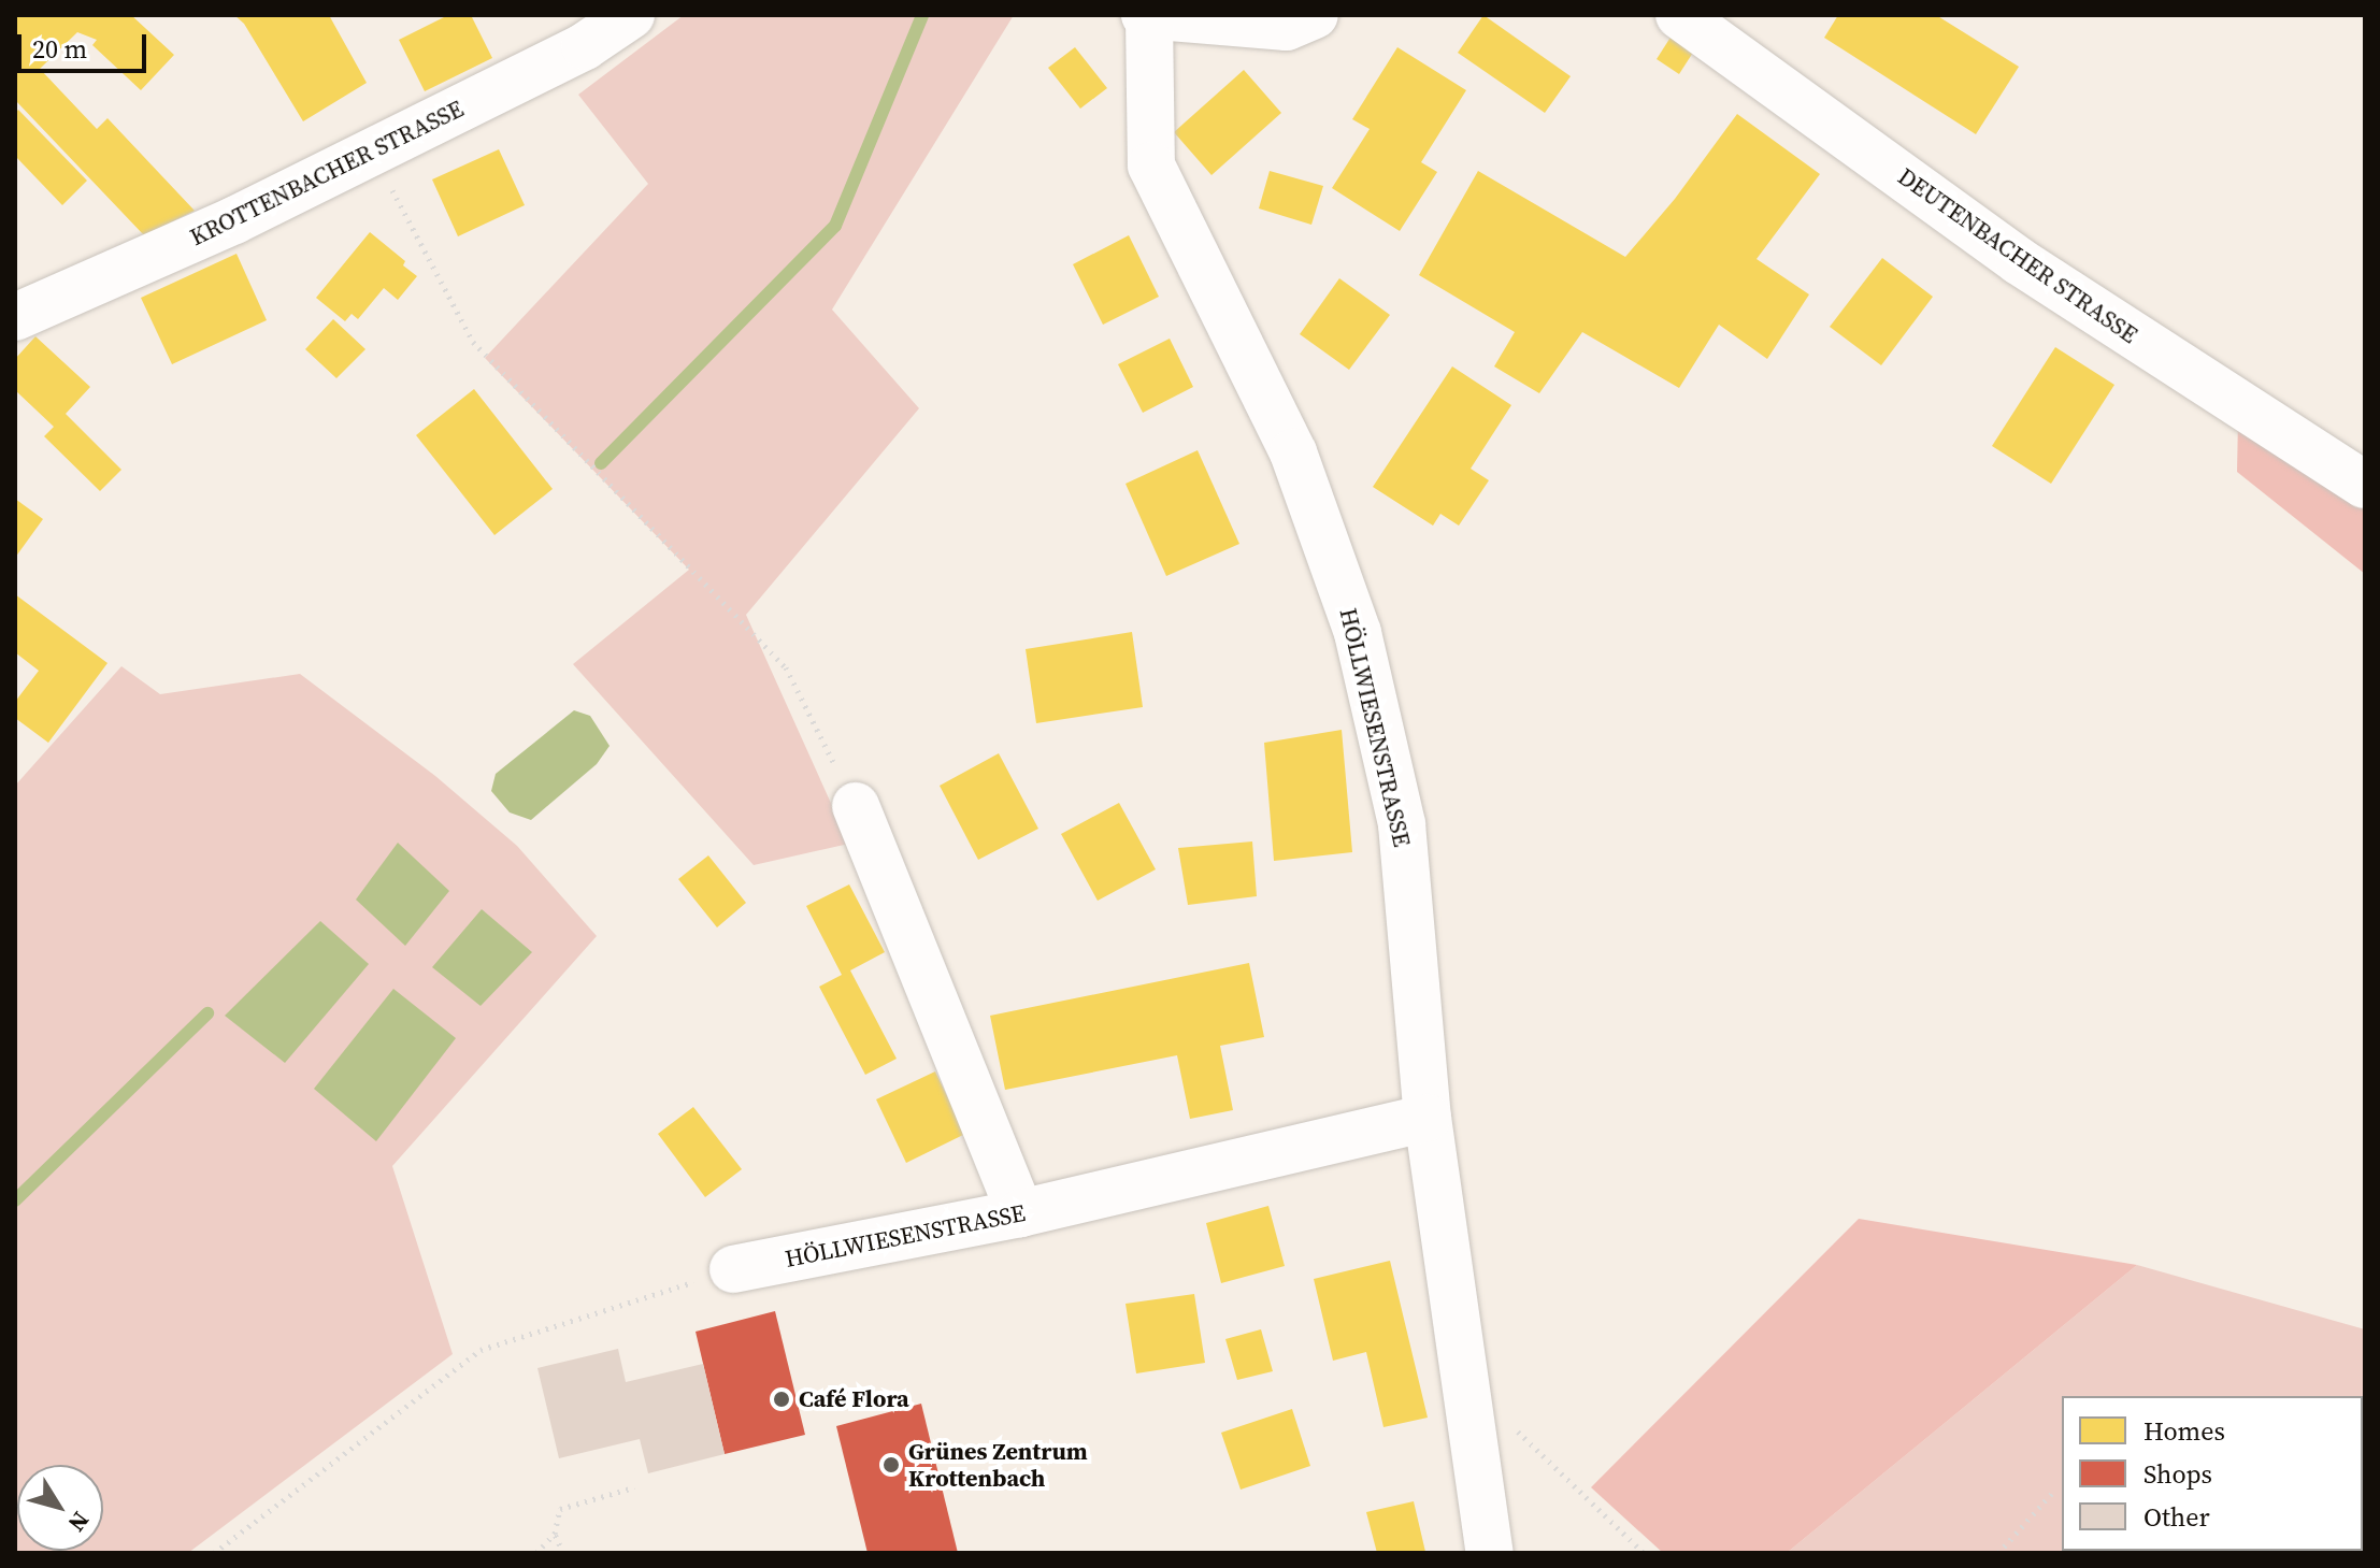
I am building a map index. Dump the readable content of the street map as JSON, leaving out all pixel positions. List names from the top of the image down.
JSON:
{
  "streets": {
    "street": ["KROTTENBACHER STRASSE", "DEUTENBACHER STRASSE", "HÖLLWIESENSTRASSE"]
  },
  "places": ["Café Flora", "Grünes Zentrum Krottenbach"],
  "legend": ["Homes", "Shops", "Other"],
  "scale_bar": "20 m",
  "north": "bottom right"
}
